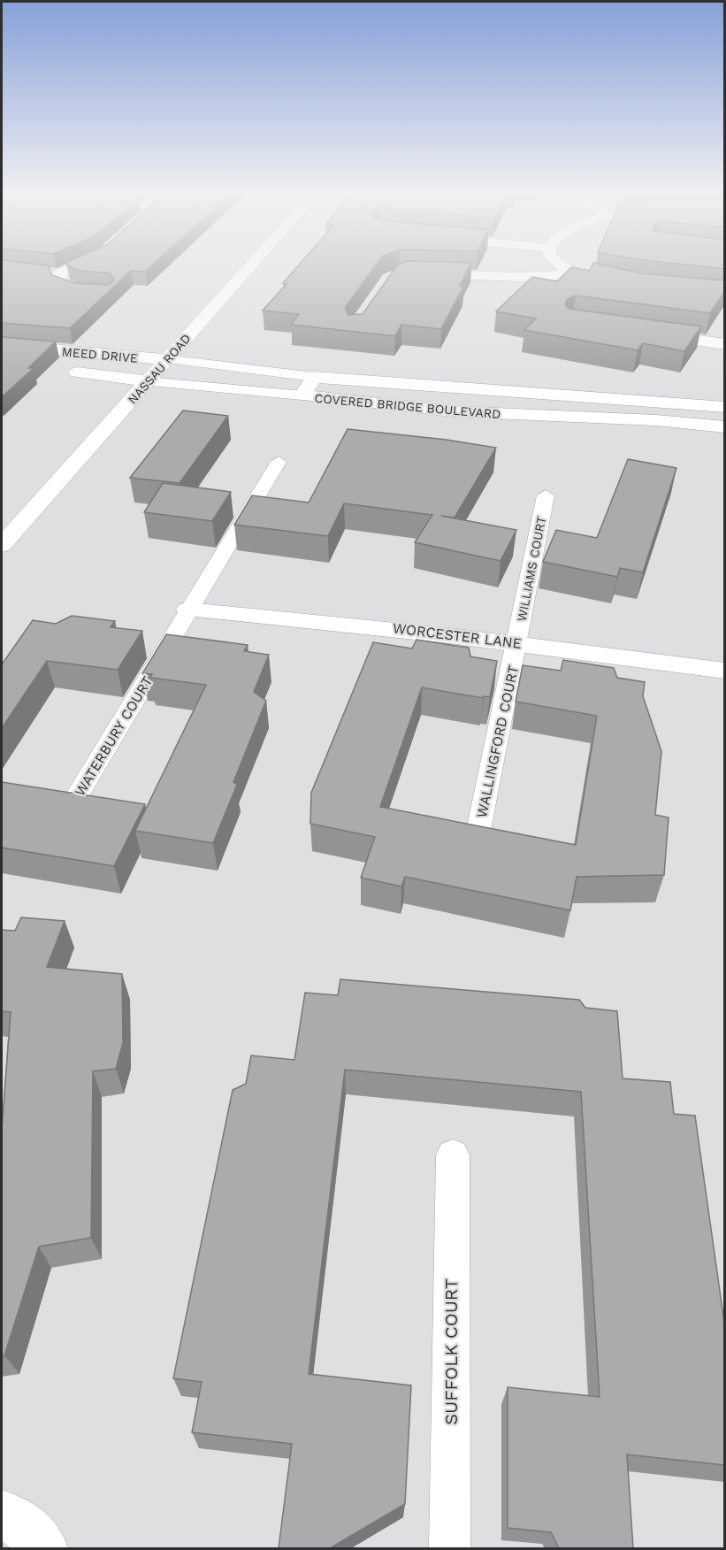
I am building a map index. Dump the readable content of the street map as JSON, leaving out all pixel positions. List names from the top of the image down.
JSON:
{
  "streets": {
    "street": [
      "MEED DRIVE",
      "NASSAU ROAD",
      "COVERED BRIDGE BOULEVARD",
      "WORCESTER LANE"
    ],
    "lane": [
      "WILLIAMS COURT",
      "WATERBURY COURT",
      "WALLINGFORD COURT",
      "SUFFOLK COURT"
    ]
  },
  "crossings": [
    ["MEED DRIVE", "NASSAU ROAD"],
    ["WILLIAMS COURT", "WORCESTER LANE"],
    ["WILLIAMS COURT", "WALLINGFORD COURT"],
    ["WORCESTER LANE", "WATERBURY COURT"],
    ["WORCESTER LANE", "WALLINGFORD COURT"]
  ]
}
